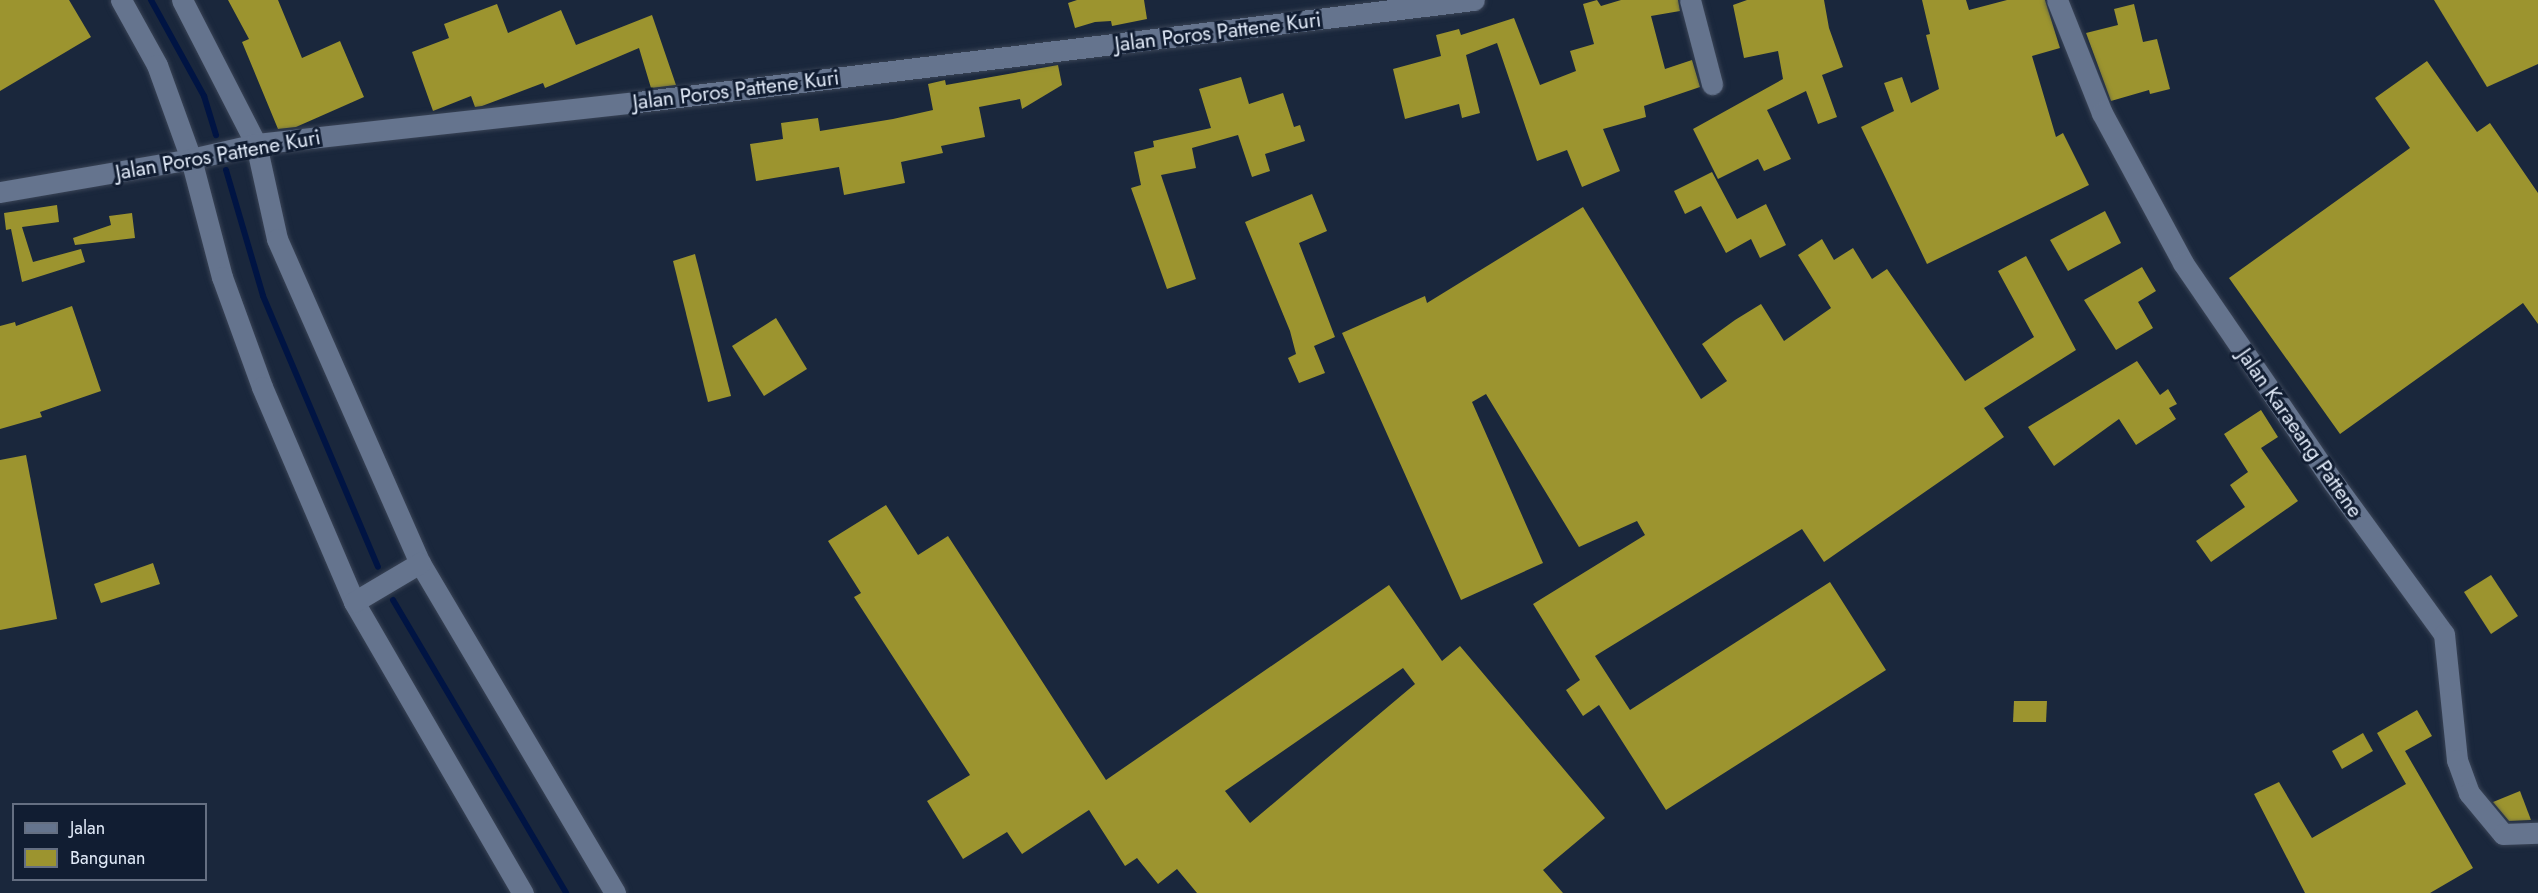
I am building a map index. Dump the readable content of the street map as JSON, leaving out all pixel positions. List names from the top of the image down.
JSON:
{
  "streets": {
    "street": ["Jalan Poros Pattene Kuri", "Jalan Karaeang Pattene"]
  },
  "legend": ["Jalan", "Bangunan"]
}
